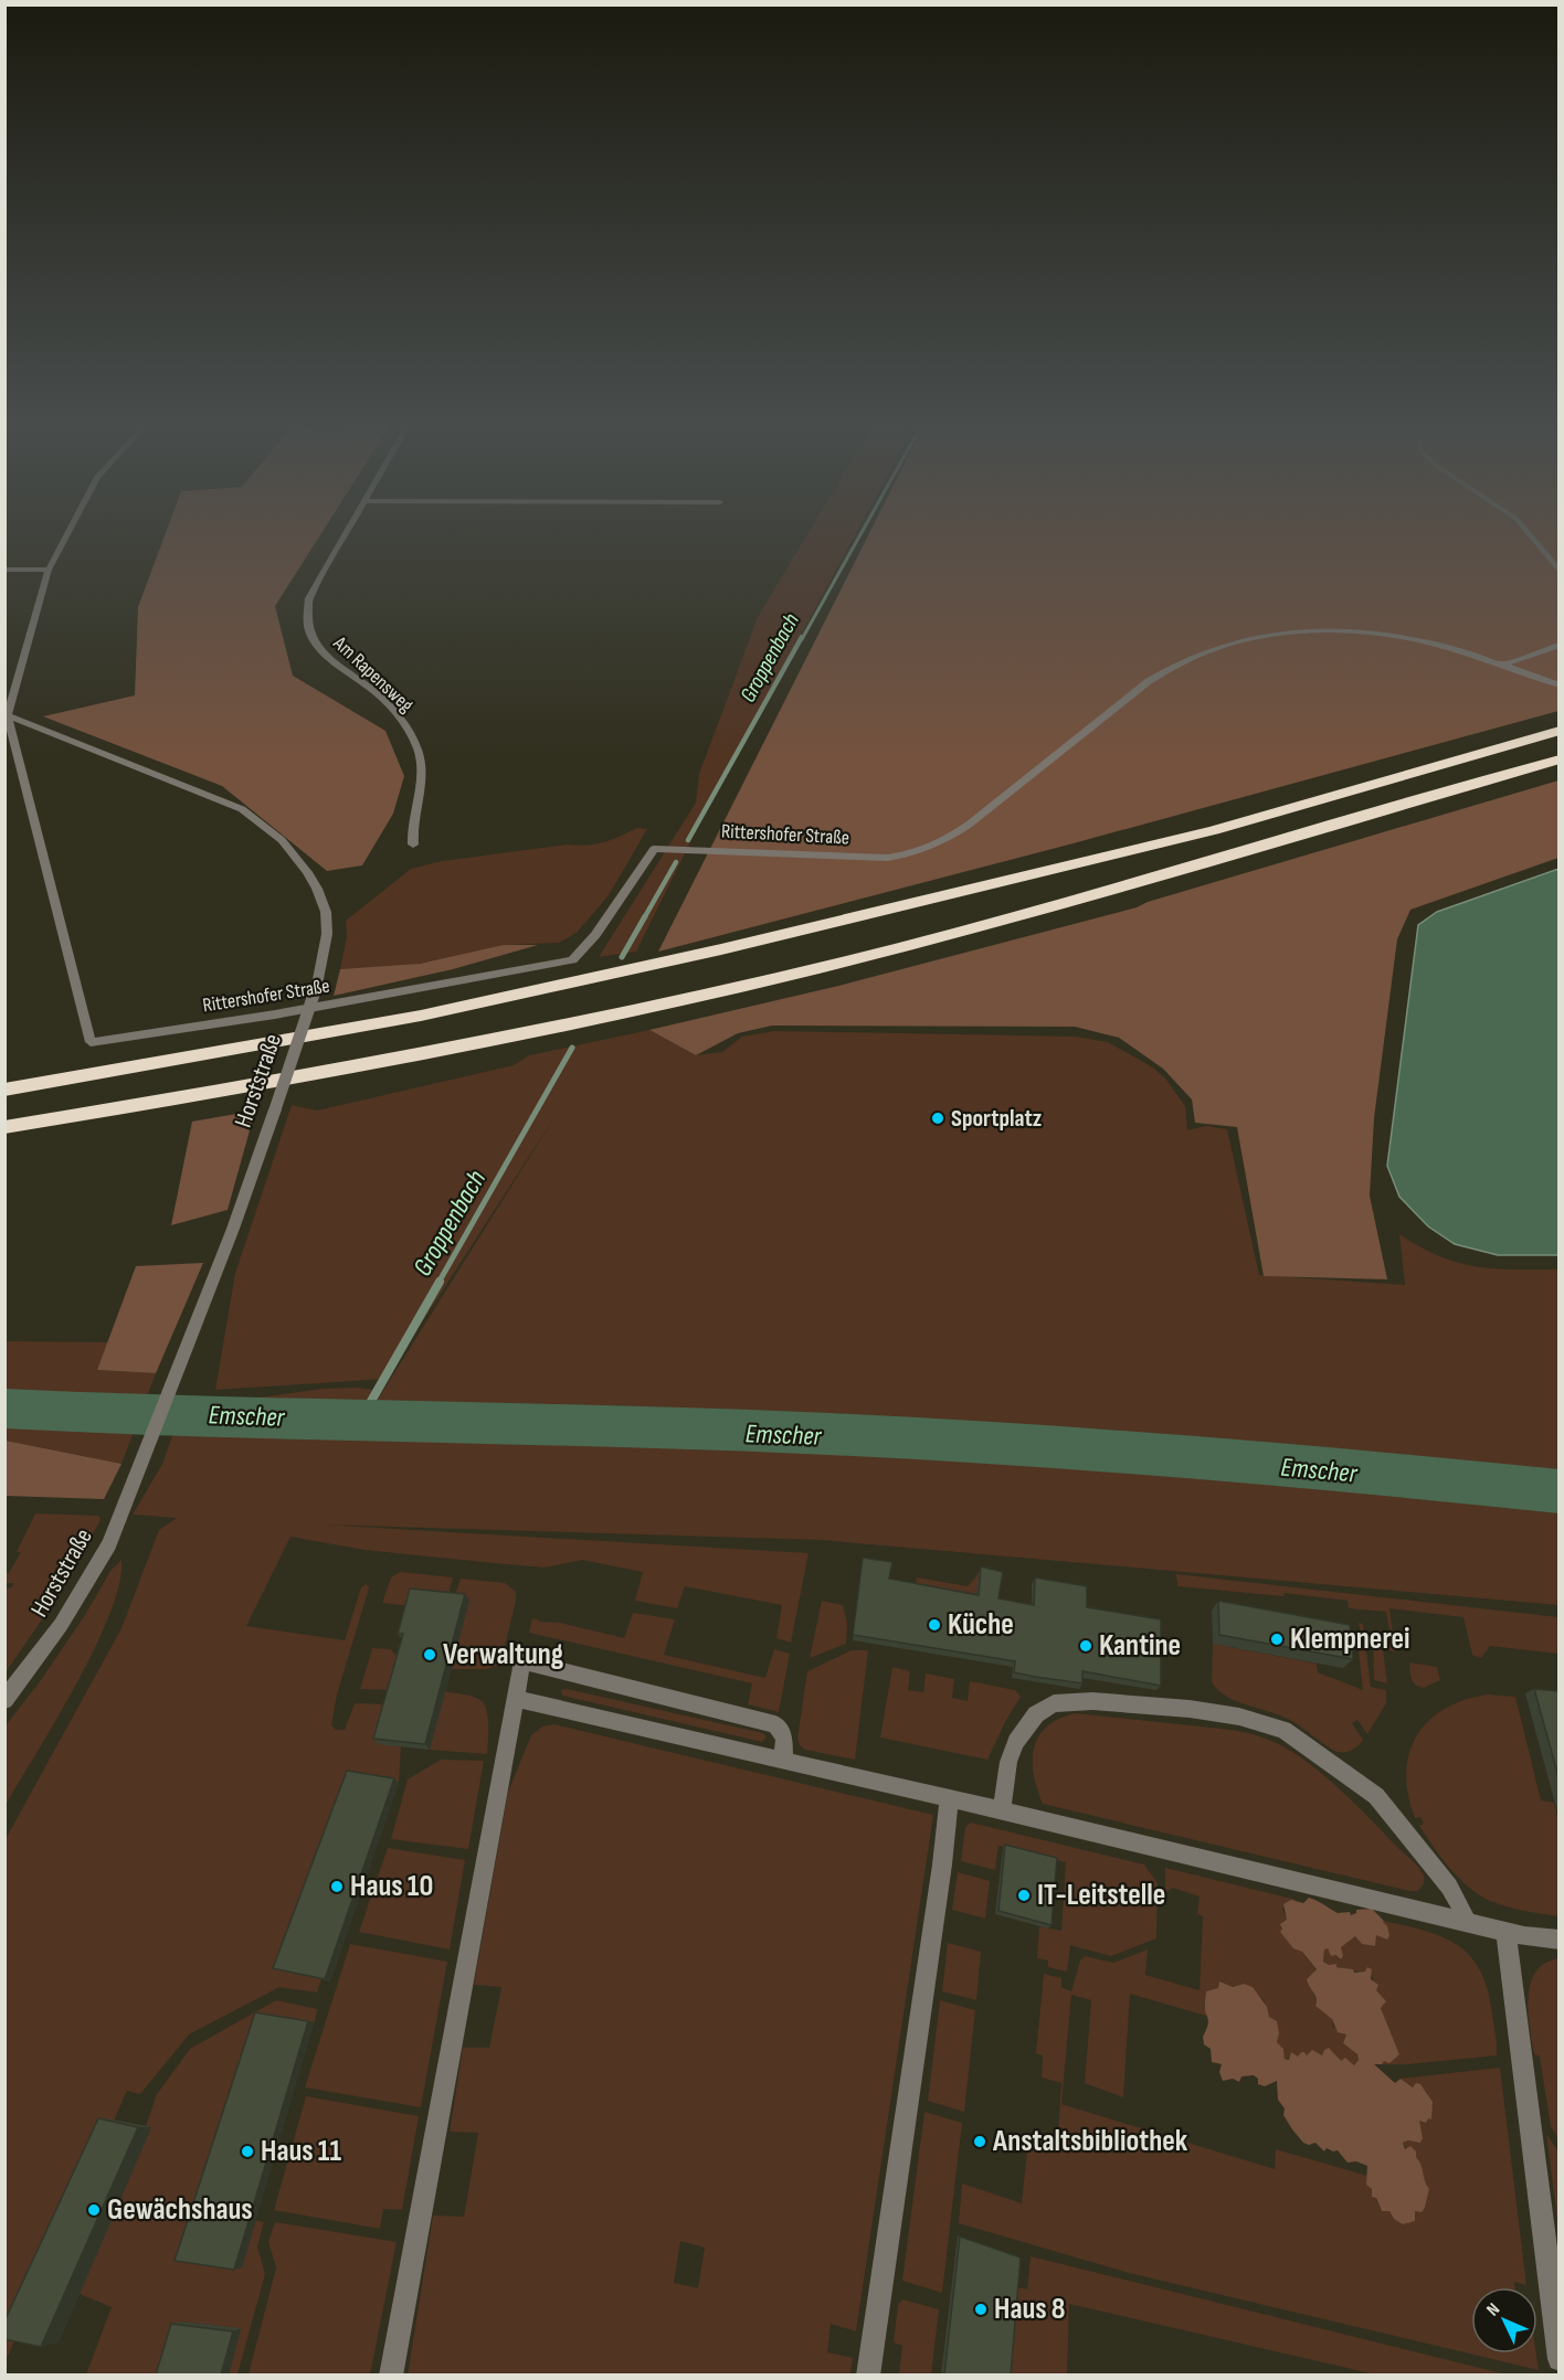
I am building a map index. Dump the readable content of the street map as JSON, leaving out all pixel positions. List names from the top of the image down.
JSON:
{
  "streets": {
    "street": ["Am Rapensweg", "Rittershofer Straße", "Horststraße"]
  },
  "crossings": [
    ["Rittershofer Straße", "Horststraße"]
  ],
  "water": ["Groppenbach", "Emscher"],
  "places": [
    "Sportplatz",
    "Küche",
    "Klempnerei",
    "Kantine",
    "Verwaltung",
    "Haus 10",
    "IT-Leitstelle",
    "Anstaltsbibliothek",
    "Haus 11",
    "Gewächshaus",
    "Haus 8"
  ],
  "north": "top left"
}
